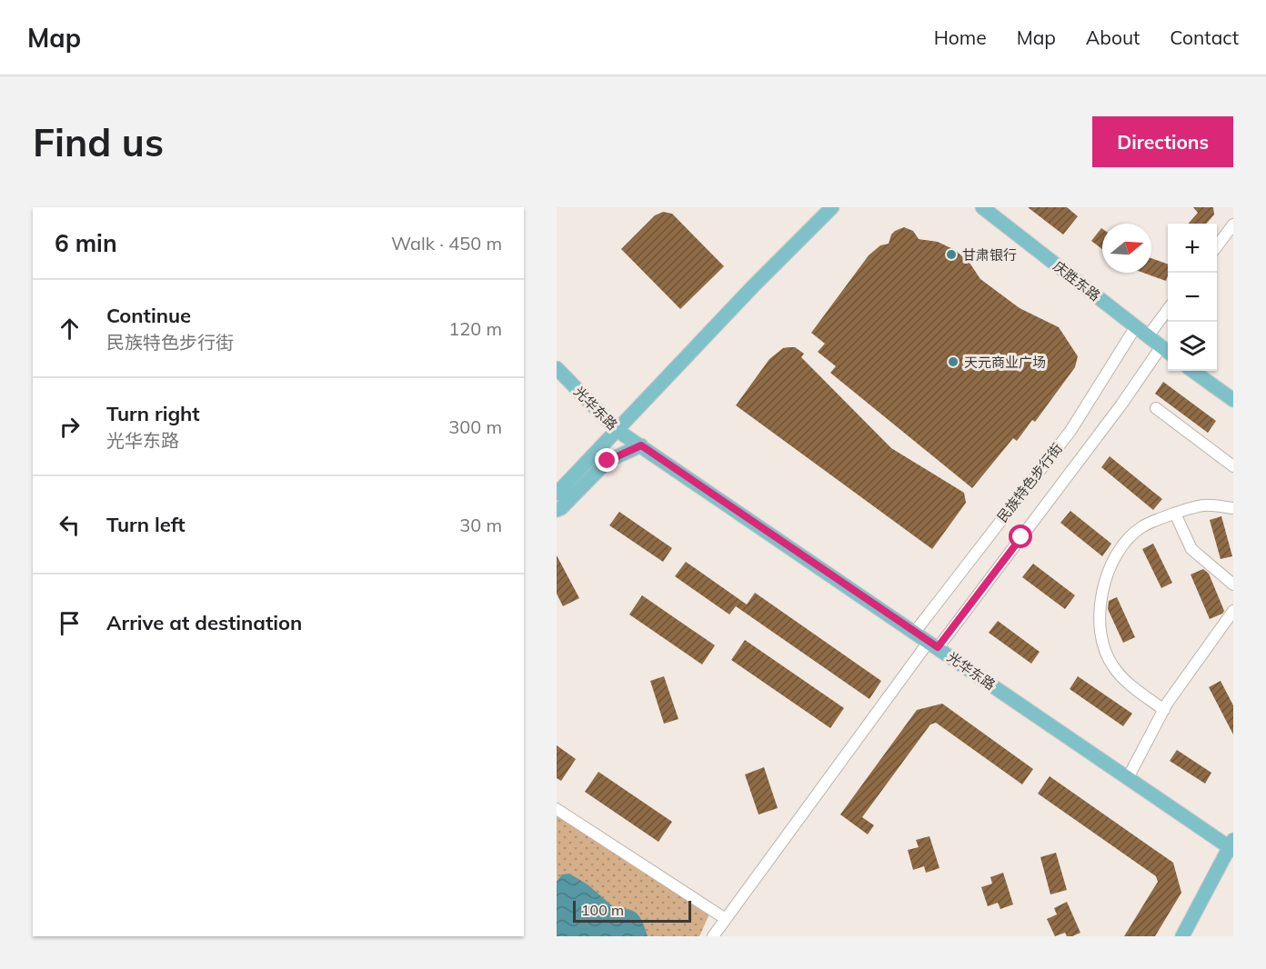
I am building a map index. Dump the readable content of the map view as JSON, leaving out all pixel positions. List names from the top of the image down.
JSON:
{
  "streets": {
    "main road": ["庆胜东路", "光华东路"],
    "street": ["民族特色步行街"]
  },
  "crossings": [
    ["庆胜东路", "民族特色步行街"],
    ["光华东路", "民族特色步行街"]
  ],
  "places": ["甘肃银行", "天元商业广场"],
  "scale_bar": "100 m",
  "north": "right",
  "page": {
    "header": "Map",
    "nav": [
      "Home",
      "Map",
      "About",
      "Contact"
    ],
    "buttons": "Directions",
    "title": "Find us",
    "heading": ["6 min", "Walk · 450 m"],
    "map_buttons": ["+", "−"],
    "list": [
      ["Continue", "民族特色步行街", "120 m"],
      ["Turn right", "光华东路", "300 m"],
      ["Turn left", "30 m"],
      "Arrive at destination"
    ],
    "scale": "100 m"
  }
}
